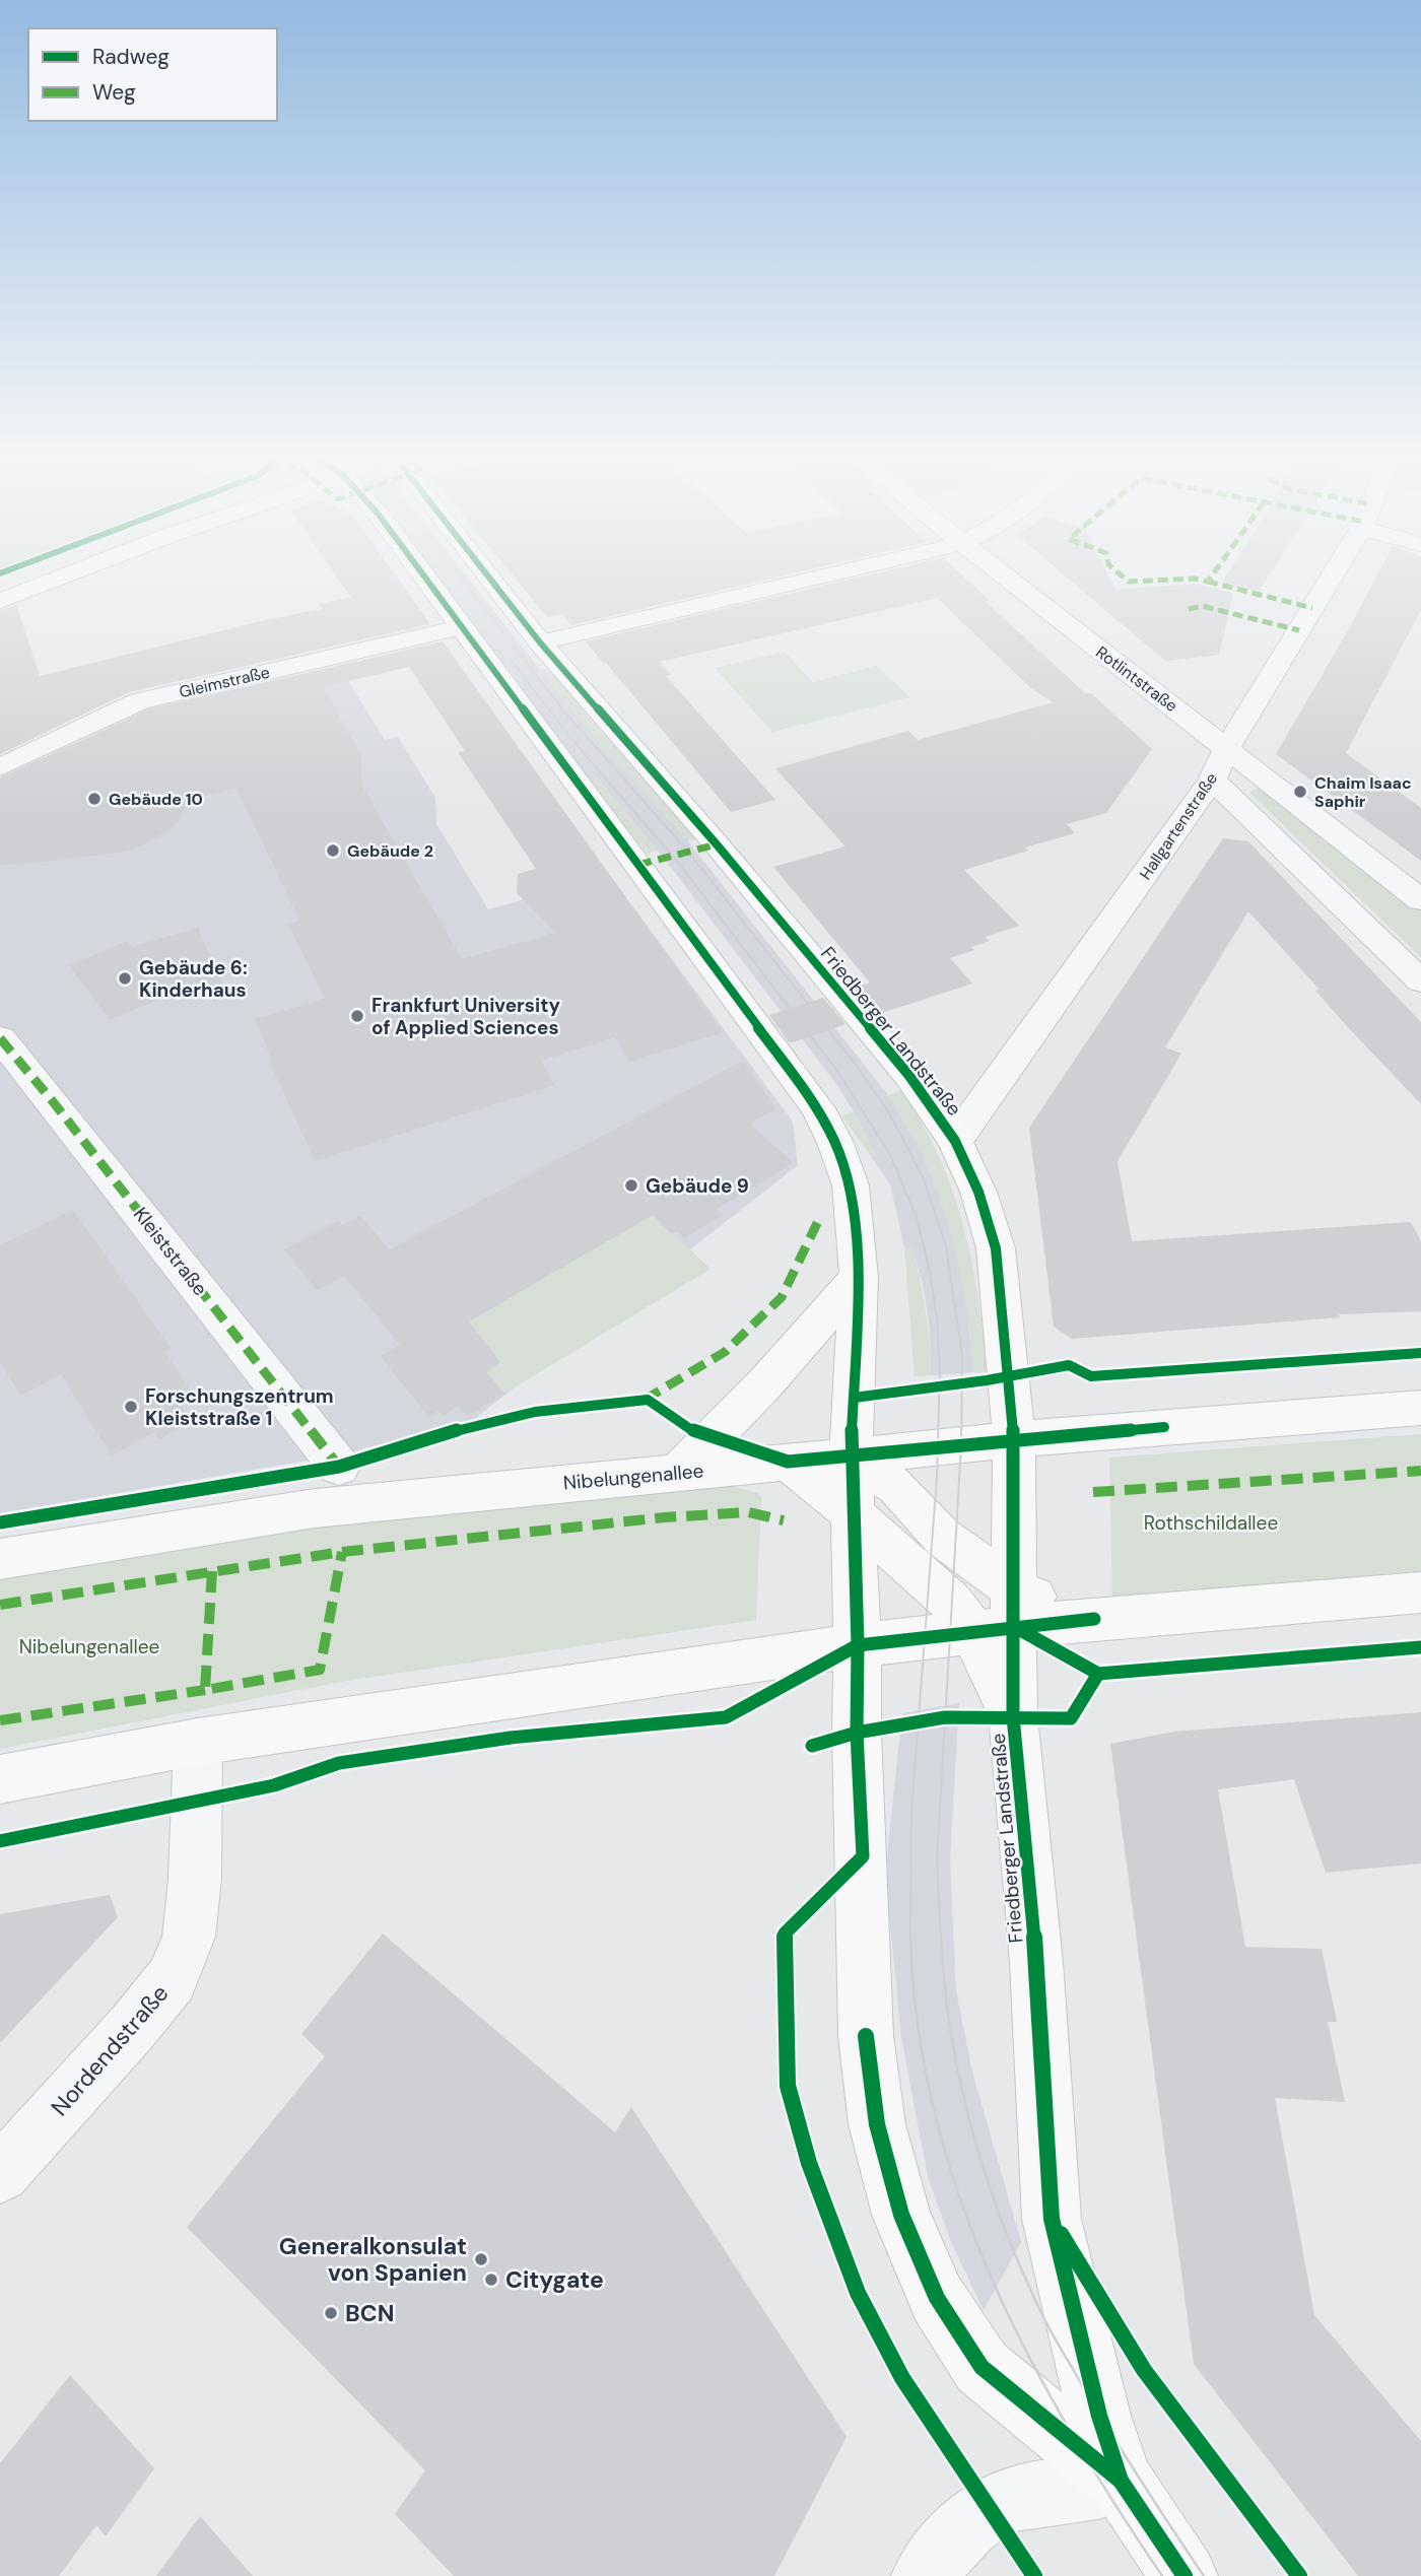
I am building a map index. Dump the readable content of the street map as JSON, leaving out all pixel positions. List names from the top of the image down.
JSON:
{
  "streets": {
    "main road": ["Friedberger Landstraße", "Nibelungenallee"],
    "street": [
      "Rotlintstraße",
      "Gleimstraße",
      "Hallgartenstraße",
      "Kleiststraße",
      "Nordendstraße"
    ]
  },
  "crossings": [
    ["Rotlintstraße", "Hallgartenstraße"],
    ["Gleimstraße", "Friedberger Landstraße"],
    ["Hallgartenstraße", "Friedberger Landstraße"],
    ["Friedberger Landstraße", "Nibelungenallee"]
  ],
  "parks": ["Rothschildallee", "Nibelungenallee"],
  "places": [
    "Chaim Isaac Saphir",
    "Gebäude 10",
    "Gebäude 2",
    "Gebäude 6: Kinderhaus",
    "Frankfurt University of Applied Sciences",
    "Gebäude 9",
    "Forschungszentrum Kleiststraße 1",
    "Generalkonsulat von Spanien",
    "Citygate",
    "BCN"
  ],
  "legend": ["Radweg", "Weg"]
}
